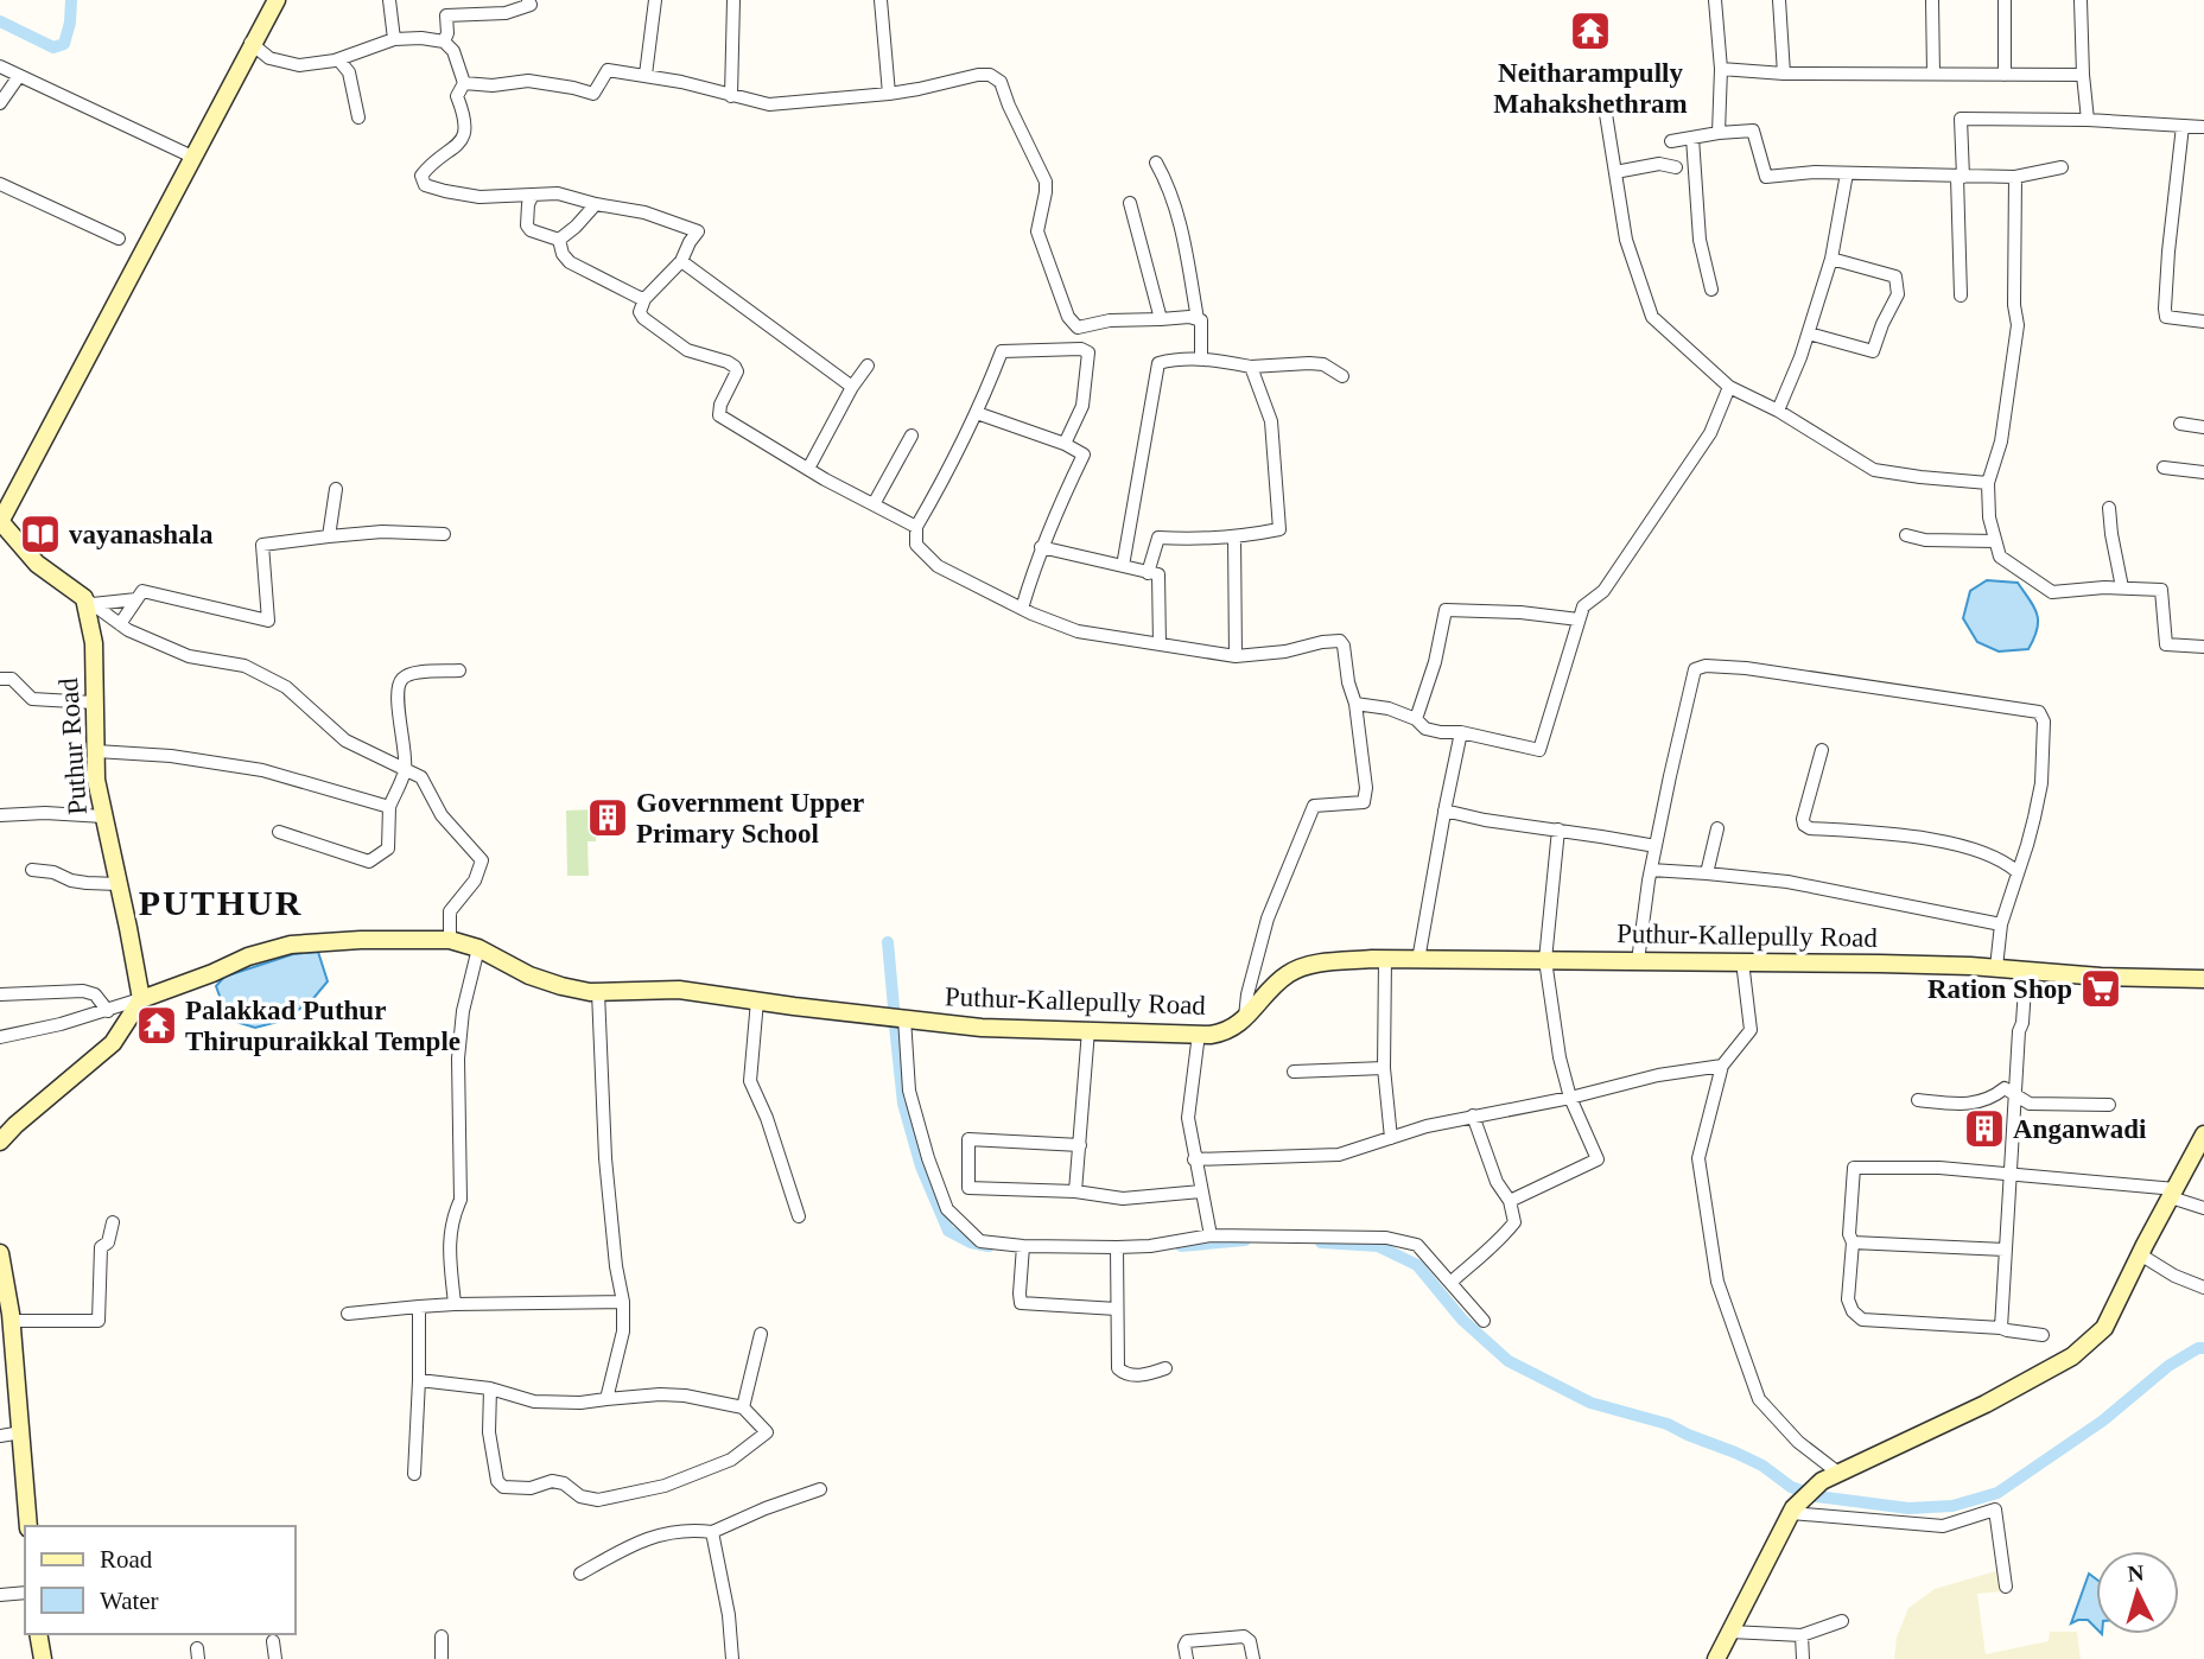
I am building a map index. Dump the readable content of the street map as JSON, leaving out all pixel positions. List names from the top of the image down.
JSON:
{
  "streets": {
    "main road": ["Puthur Road", "Puthur-Kallepully Road"]
  },
  "crossings": [
    ["Puthur Road", "Puthur-Kallepully Road"]
  ],
  "districts": ["PUTHUR"],
  "places": {
    "temple": ["Neitharampully Mahakshethram", "Palakkad Puthur Thirupuraikkal Temple"],
    "library": ["vayanashala"],
    "building": ["Government Upper Primary School", "Anganwadi"],
    "supermarket": ["Ration Shop"]
  },
  "legend": ["Road", "Water"],
  "north": "top"
}
